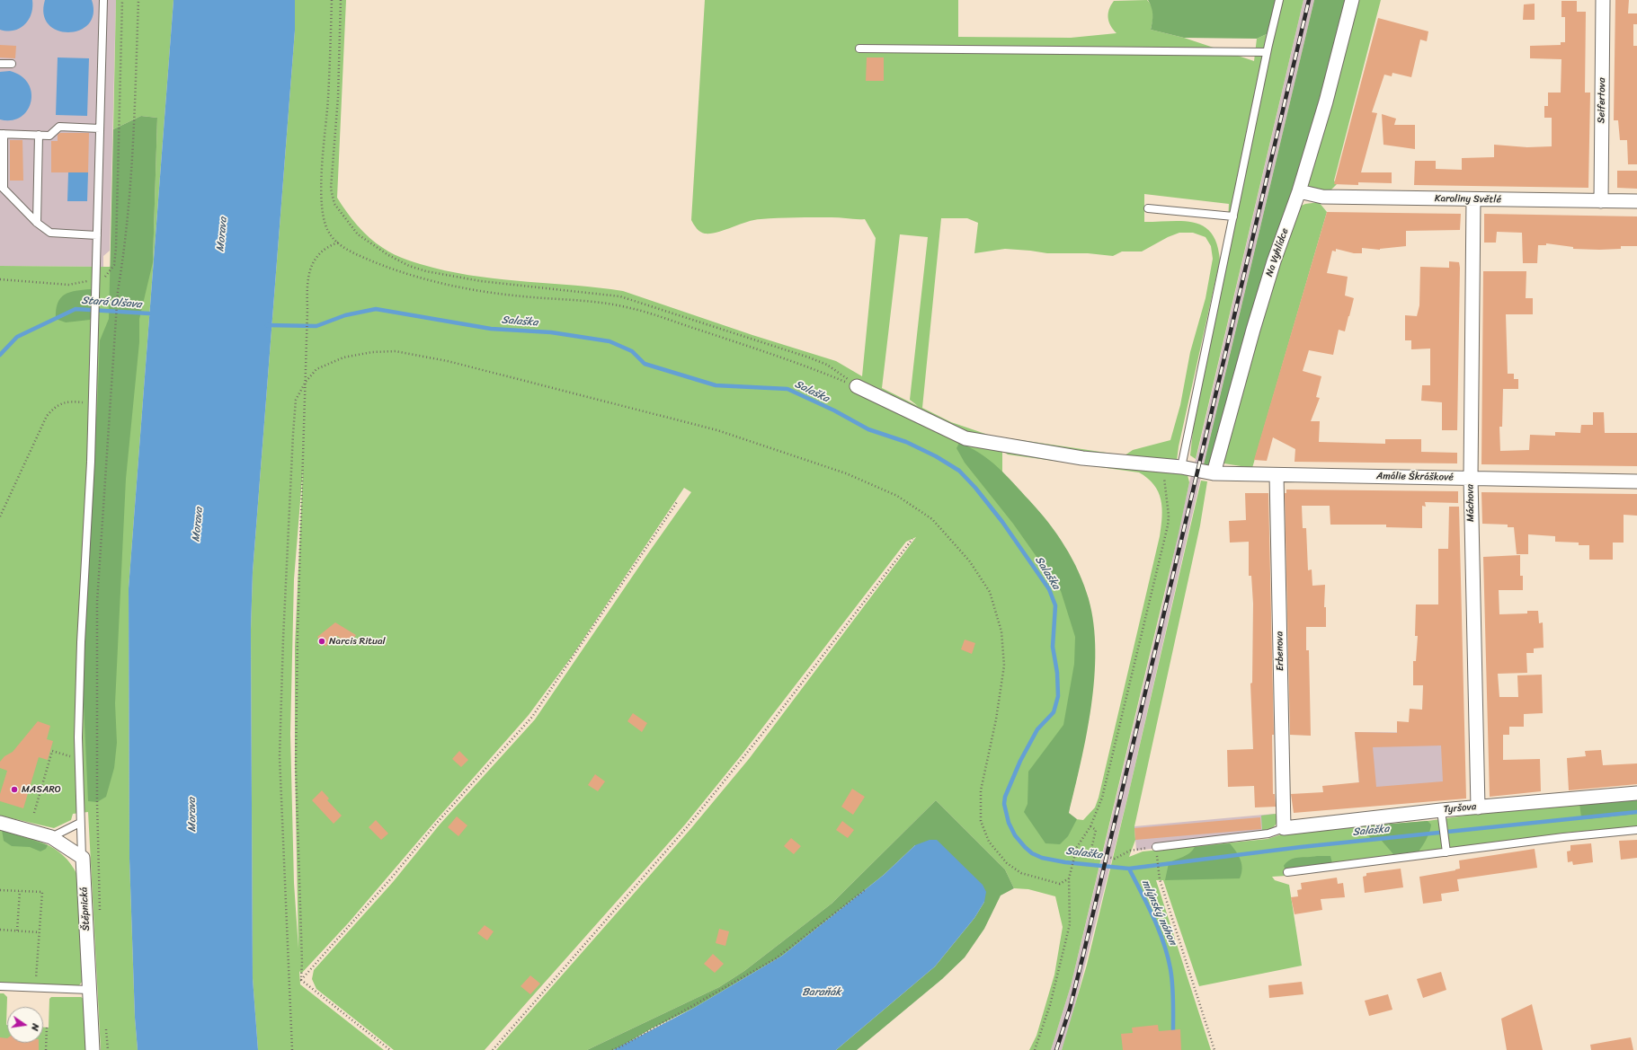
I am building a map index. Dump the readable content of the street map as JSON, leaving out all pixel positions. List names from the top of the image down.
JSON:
{
  "streets": {
    "street": [
      "Seifertova",
      "Karoliny Světlé",
      "Na Vyhlídce",
      "Amálie Škráškové",
      "Máchova",
      "Erbenova",
      "Tyršova",
      "Štěpnická"
    ]
  },
  "crossings": [
    ["Seifertova", "Karoliny Světlé"],
    ["Karoliny Světlé", "Na Vyhlídce"],
    ["Karoliny Světlé", "Máchova"],
    ["Na Vyhlídce", "Amálie Škráškové"],
    ["Amálie Škráškové", "Máchova"],
    ["Amálie Škráškové", "Erbenova"],
    ["Máchova", "Tyršova"],
    ["Erbenova", "Tyršova"]
  ],
  "water": [
    "Morava",
    "Stará Olšava",
    "Salaška",
    "mlýnský náhon",
    "Baraňák"
  ],
  "places": ["Narcis Ritual", "MASARO"],
  "north": "right"
}
